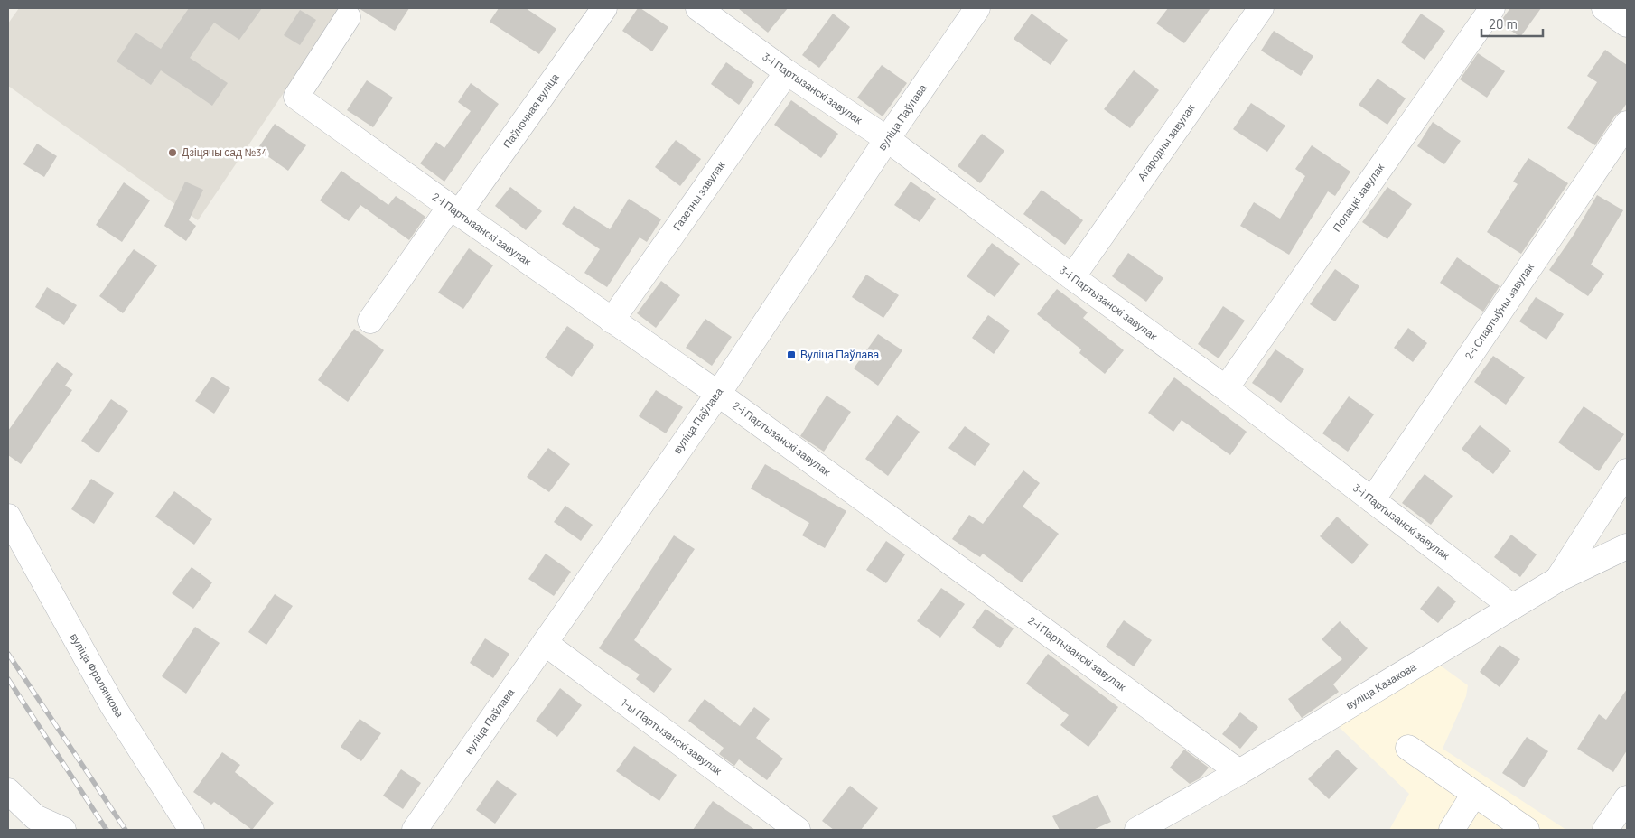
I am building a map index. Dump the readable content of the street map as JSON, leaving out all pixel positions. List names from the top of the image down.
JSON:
{
  "streets": {
    "street": [
      "3-і Партызанскі завулак",
      "Паўночная вуліца",
      "вуліца Паўлава",
      "Агародны завулак",
      "Газетны завулак",
      "Полацкі завулак",
      "2-і Партызанскі завулак",
      "2-і Спартыўны завулак",
      "вуліца Фралянкова",
      "вуліца Казакова",
      "1-ы Партызанскі завулак"
    ]
  },
  "crossings": [
    ["3-і Партызанскі завулак", "вуліца Паўлава"],
    ["3-і Партызанскі завулак", "Агародны завулак"],
    ["3-і Партызанскі завулак", "Газетны завулак"],
    ["3-і Партызанскі завулак", "Полацкі завулак"],
    ["3-і Партызанскі завулак", "2-і Спартыўны завулак"],
    ["3-і Партызанскі завулак", "вуліца Казакова"],
    ["Паўночная вуліца", "2-і Партызанскі завулак"],
    ["вуліца Паўлава", "2-і Партызанскі завулак"],
    ["вуліца Паўлава", "1-ы Партызанскі завулак"],
    ["Газетны завулак", "2-і Партызанскі завулак"],
    ["2-і Партызанскі завулак", "вуліца Казакова"]
  ],
  "places": {
    "other": ["Дзіцячы сад №34"],
    "transit": ["Вуліца Паўлава"]
  },
  "scale_bar": "20 m"
}
